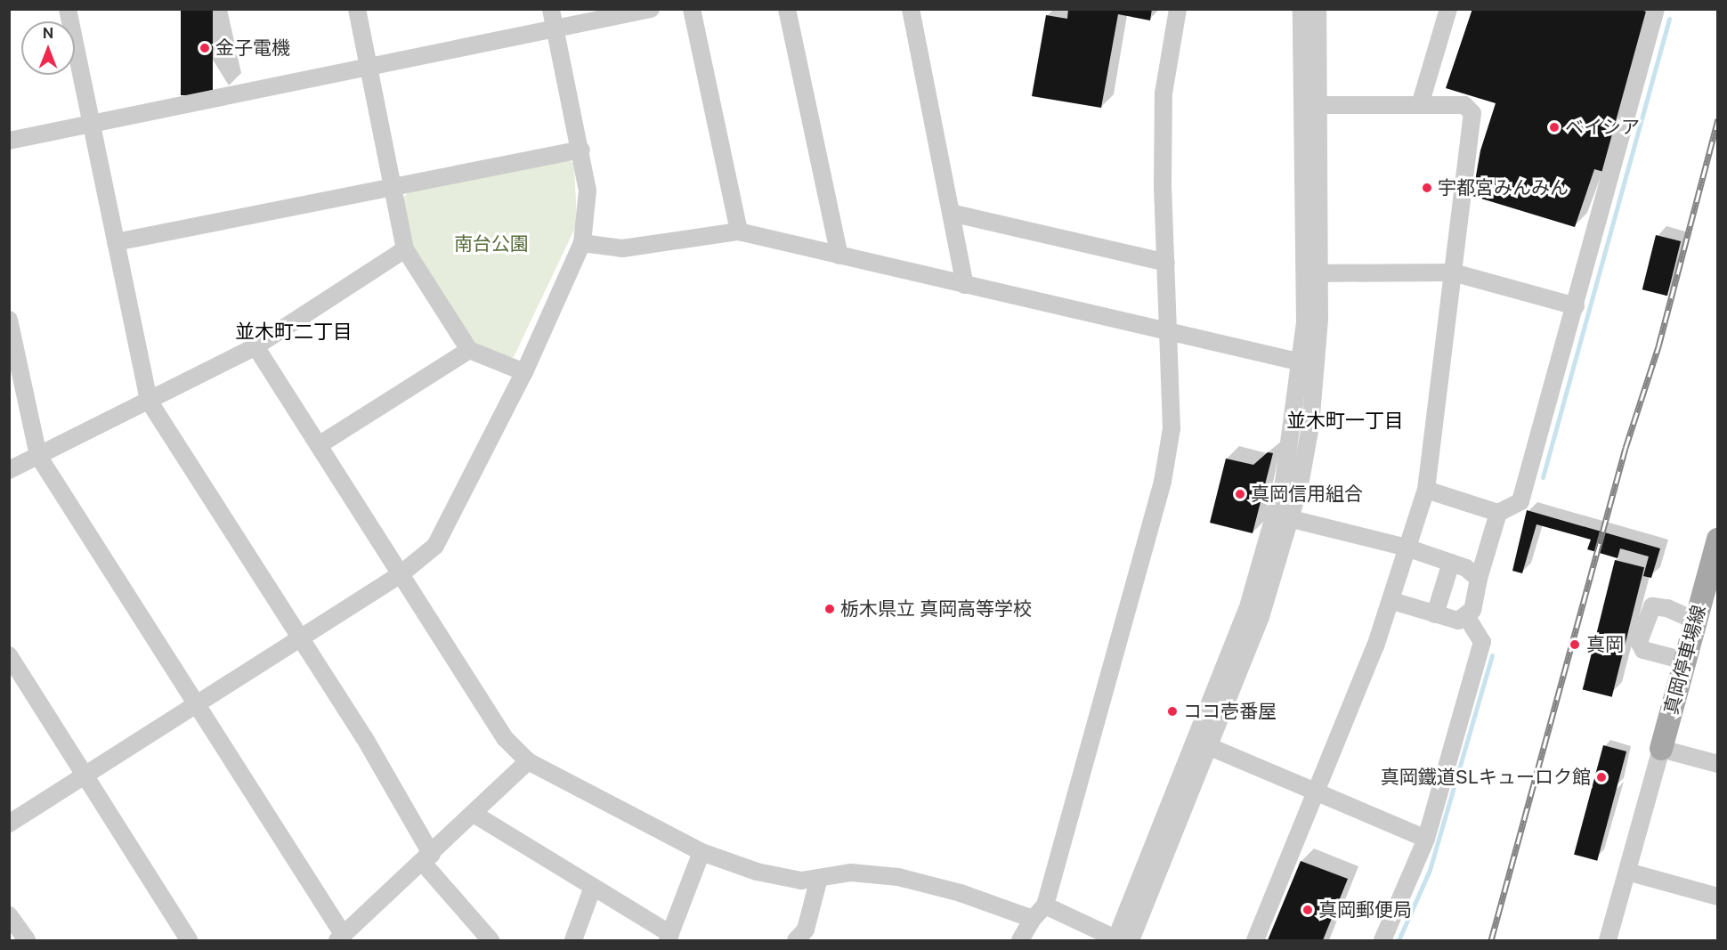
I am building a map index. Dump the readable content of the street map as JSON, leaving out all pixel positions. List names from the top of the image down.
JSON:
{
  "streets": {
    "main road": ["真岡停車場線"]
  },
  "districts": ["並木町二丁目", "並木町一丁目"],
  "parks": ["南台公園"],
  "places": [
    "金子電機",
    "ベイシア",
    "宇都宮みんみん",
    "真岡信用組合",
    "栃木県立 真岡高等学校",
    "真岡",
    "ココ壱番屋",
    "真岡鐵道SLキューロク館",
    "真岡郵便局"
  ],
  "north": "top"
}
